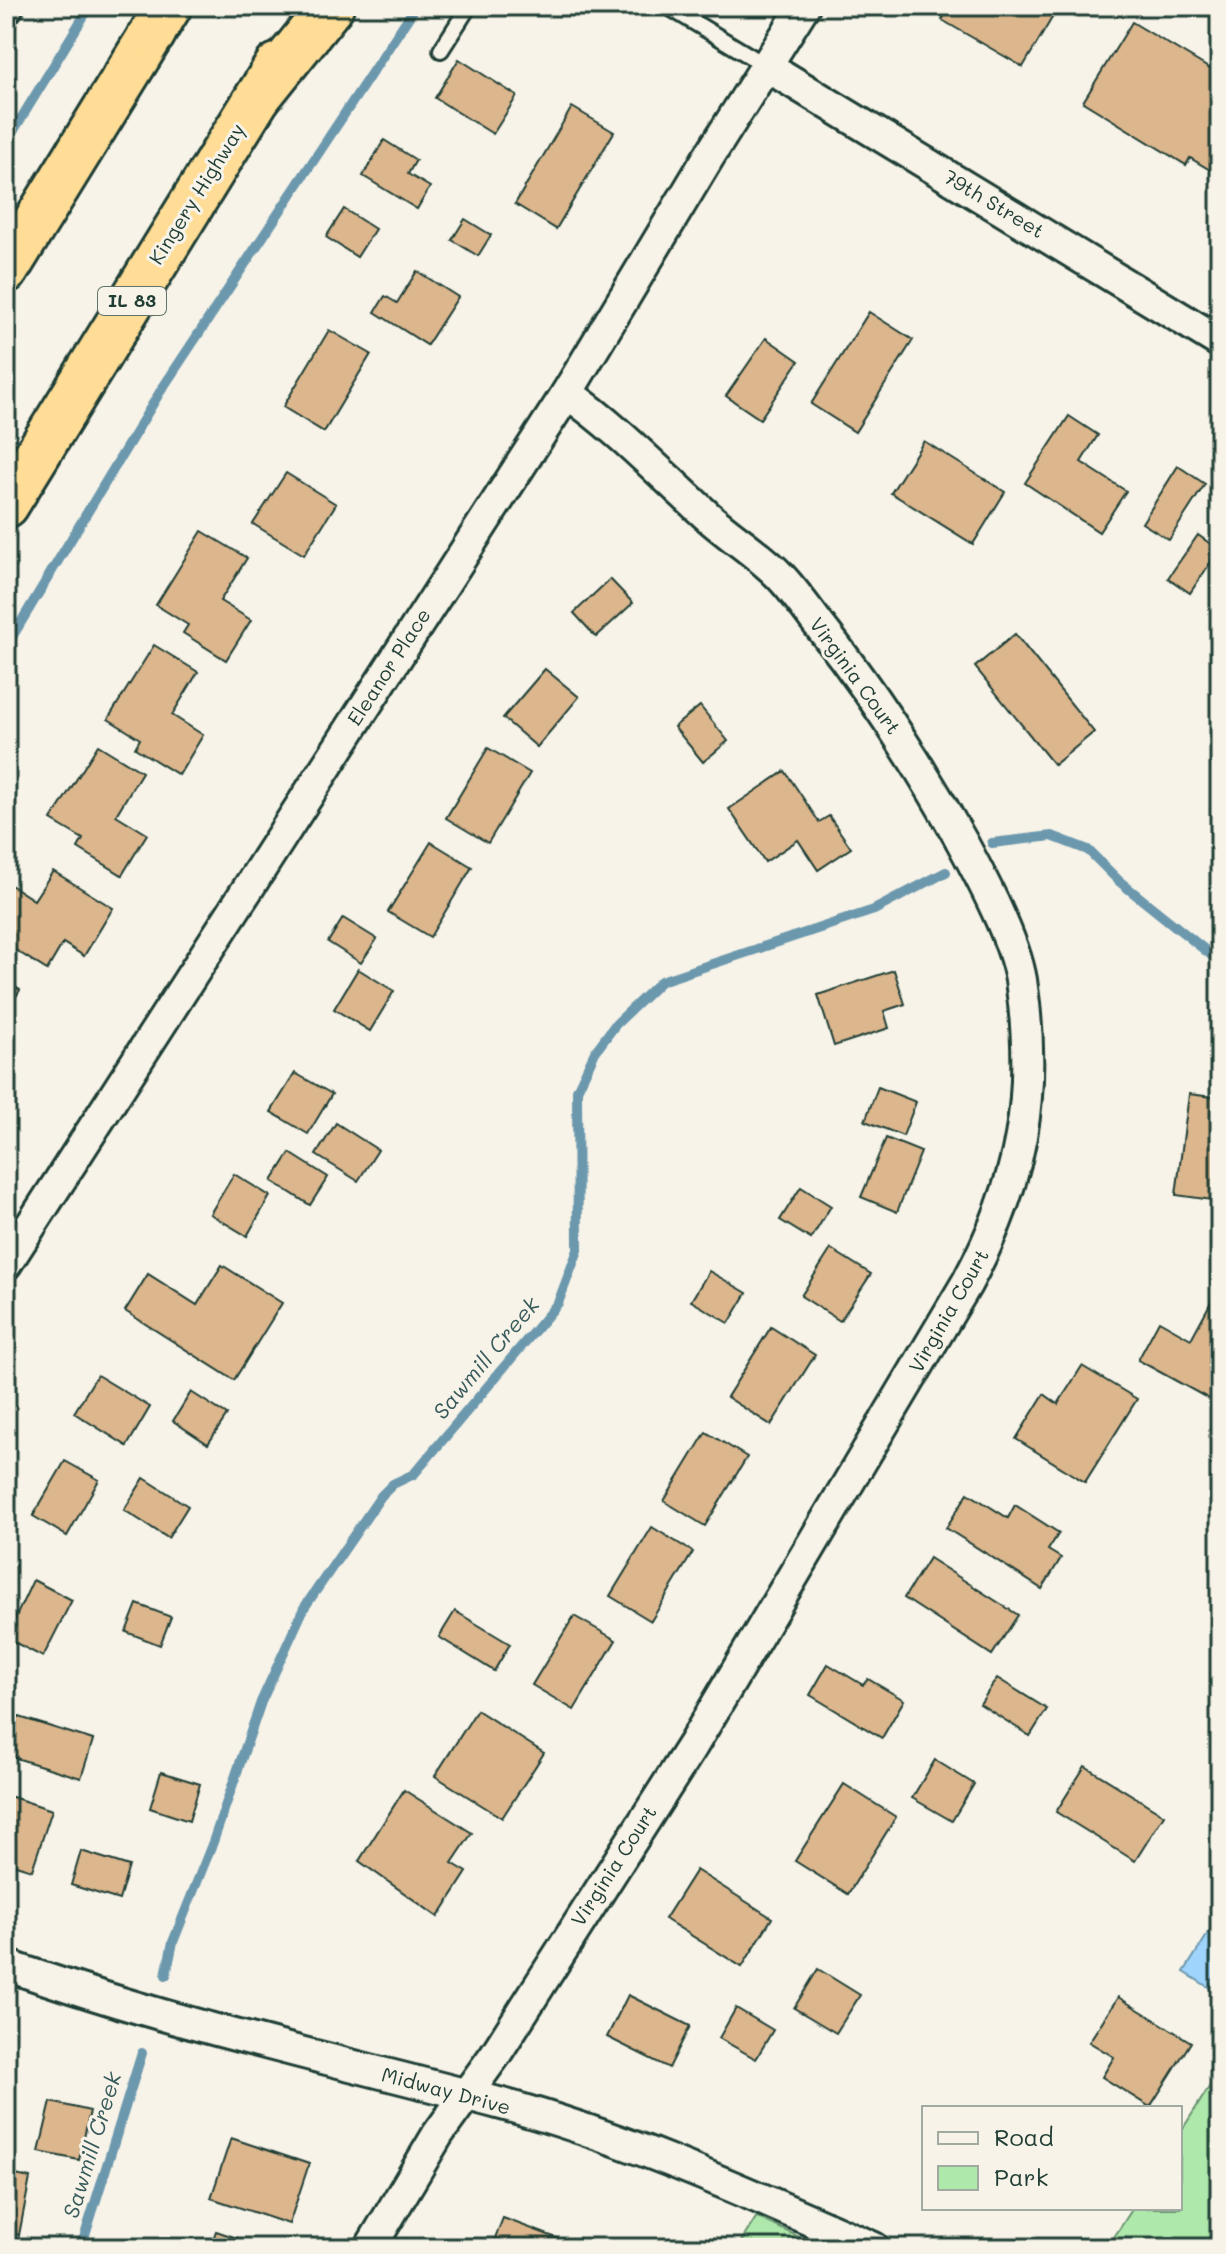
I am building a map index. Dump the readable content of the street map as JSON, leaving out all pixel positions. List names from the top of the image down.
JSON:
{
  "streets": {
    "highway": ["Kingery Highway", "IL 83"],
    "street": [
      "79th Street",
      "Eleanor Place",
      "Virginia Court",
      "Midway Drive"
    ]
  },
  "crossings": [
    ["79th Street", "Eleanor Place"],
    ["Eleanor Place", "Virginia Court"],
    ["Virginia Court", "Midway Drive"]
  ],
  "water": ["Sawmill Creek"],
  "legend": ["Road", "Park"]
}
